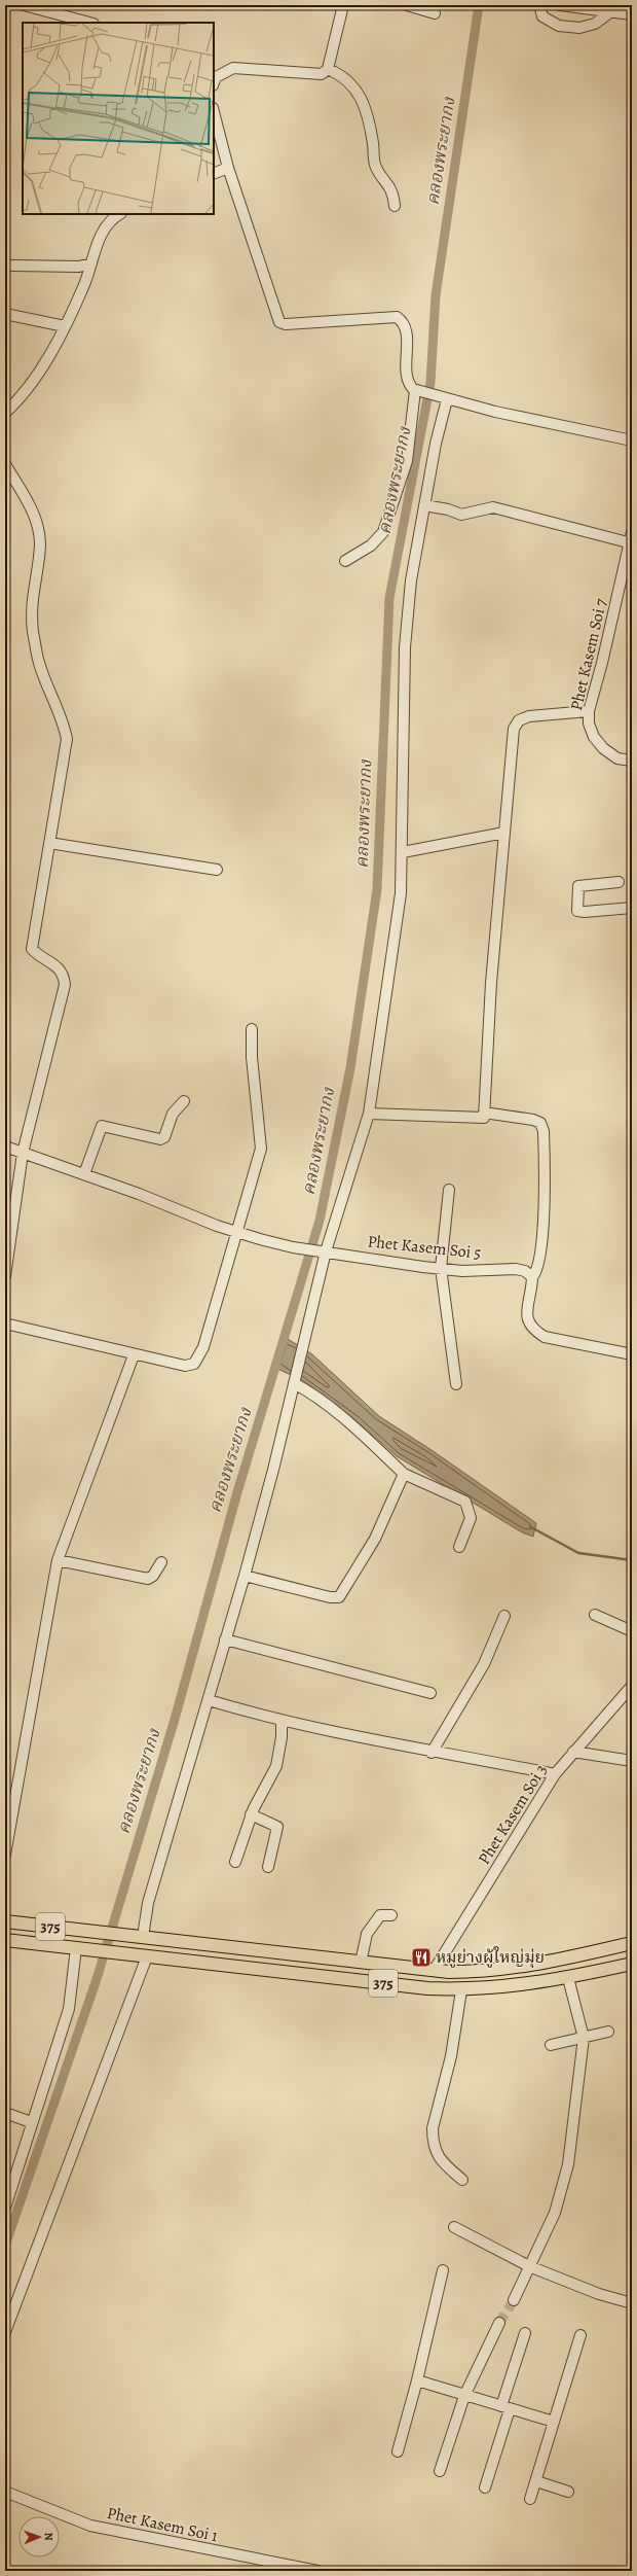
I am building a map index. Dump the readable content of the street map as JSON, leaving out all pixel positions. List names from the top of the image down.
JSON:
{
  "streets": {
    "main road": ["375"],
    "street": [
      "Phet Kasem Soi 7",
      "Phet Kasem Soi 5",
      "Phet Kasem Soi 3",
      "Phet Kasem Soi 1"
    ]
  },
  "crossings": [
    ["Phet Kasem Soi 3", "375"]
  ],
  "water": ["คลองพระยากง"],
  "places": {
    "restaurant": ["หมูย่างผู้ใหญ่มุ่ย"]
  },
  "north": "right"
}
